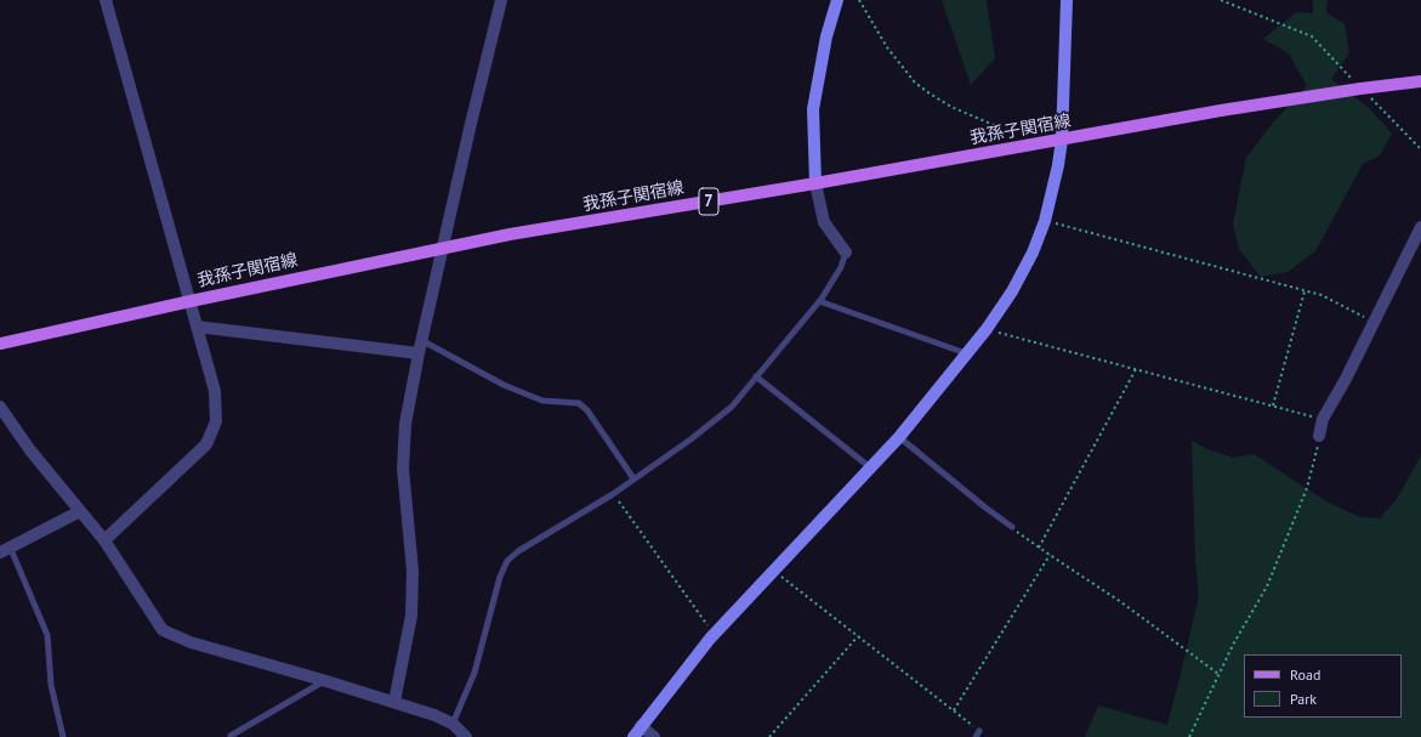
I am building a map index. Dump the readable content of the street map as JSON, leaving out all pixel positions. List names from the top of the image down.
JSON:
{
  "streets": {
    "main road": ["我孫子関宿線", "7"]
  },
  "legend": ["Road", "Park"]
}
